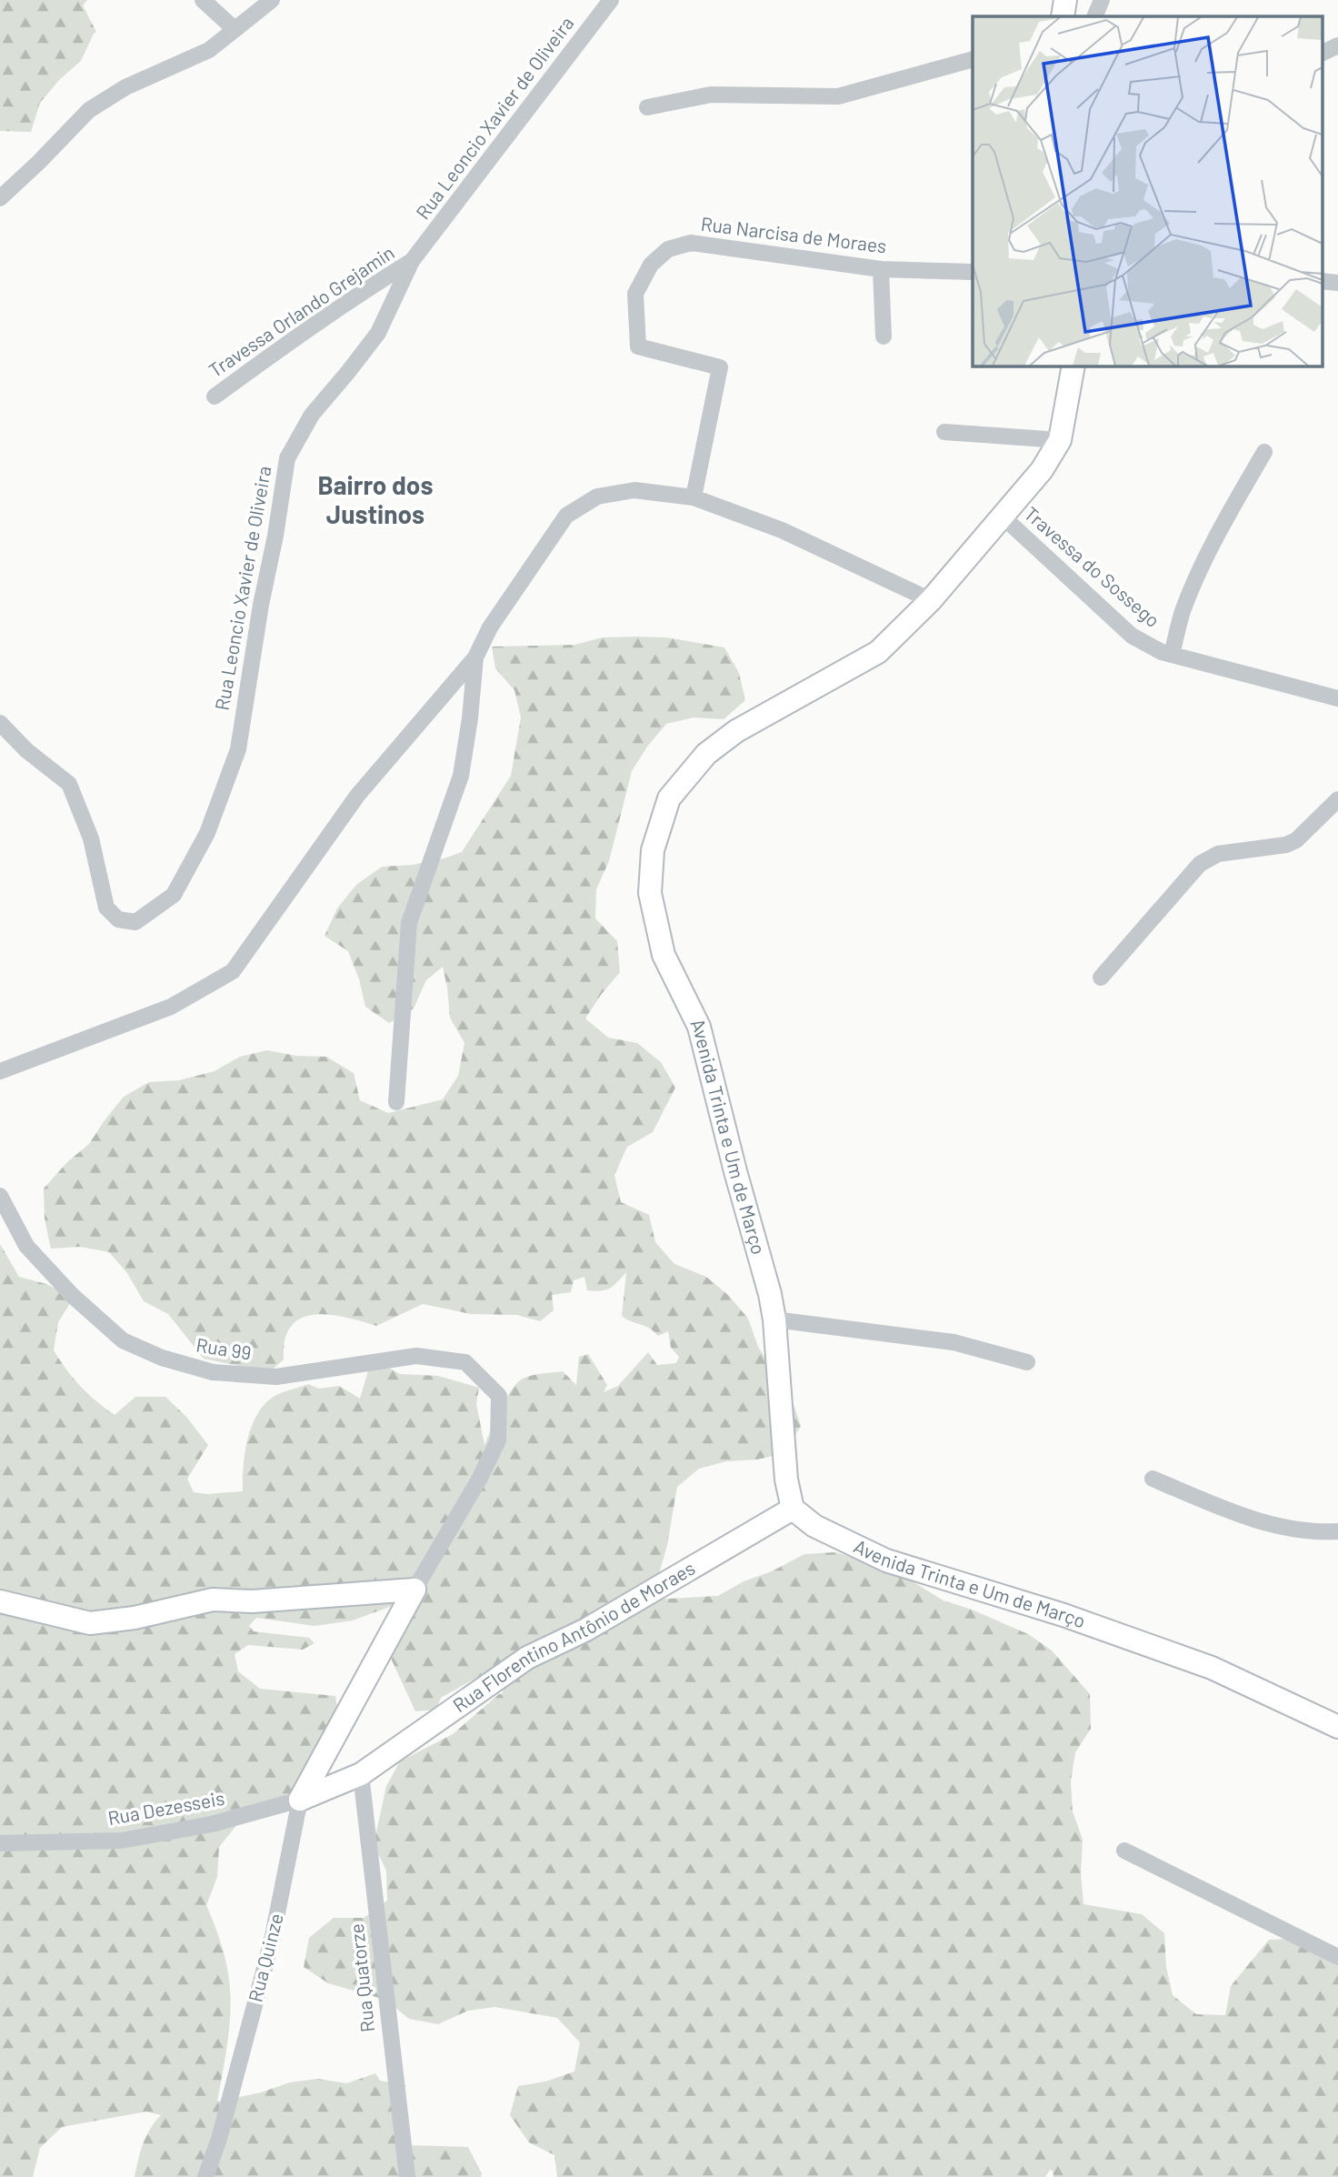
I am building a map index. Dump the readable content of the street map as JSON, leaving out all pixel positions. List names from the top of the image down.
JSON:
{
  "streets": {
    "street": [
      "Rua Leoncio Xavier de Oliveira",
      "Rua Narcisa de Moraes",
      "Travessa Orlando Grejamin",
      "Travessa do Sossego",
      "Avenida Trinta e Um de Março",
      "Rua 99",
      "Rua Florentino Antônio de Moraes",
      "Rua Dezesseis",
      "Rua Quinze",
      "Rua Quatorze"
    ]
  },
  "crossings": [
    ["Rua Leoncio Xavier de Oliveira", "Travessa Orlando Grejamin"],
    ["Travessa do Sossego", "Avenida Trinta e Um de Março"],
    ["Avenida Trinta e Um de Março", "Rua Florentino Antônio de Moraes"],
    ["Rua Florentino Antônio de Moraes", "Rua Quatorze"],
    ["Rua Dezesseis", "Rua Quinze"]
  ],
  "districts": ["Bairro dos Justinos"]
}
